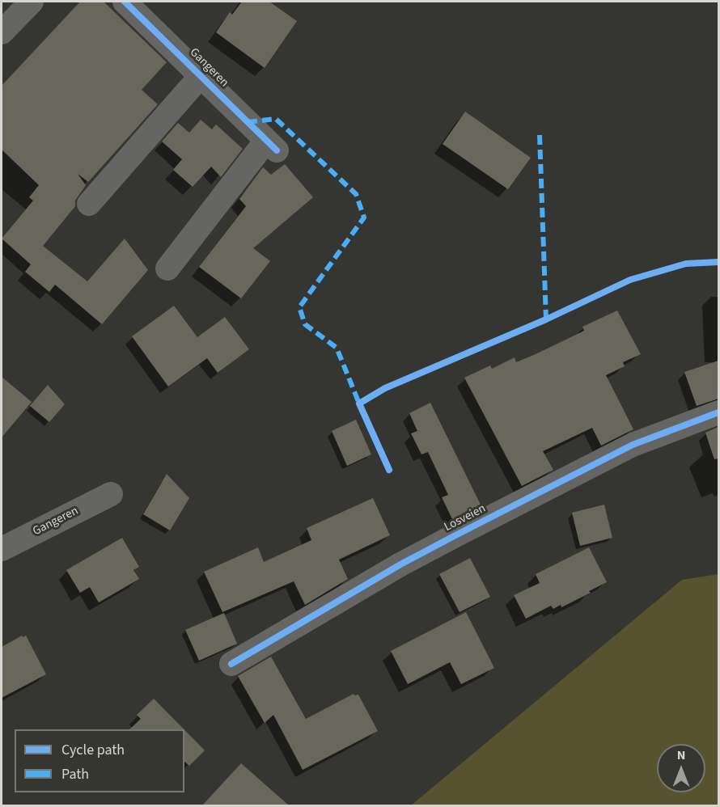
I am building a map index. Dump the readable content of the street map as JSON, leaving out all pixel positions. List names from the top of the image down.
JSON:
{
  "streets": {
    "street": ["Gangeren", "Losveien"]
  },
  "legend": ["Cycle path", "Path"],
  "north": "top"
}
